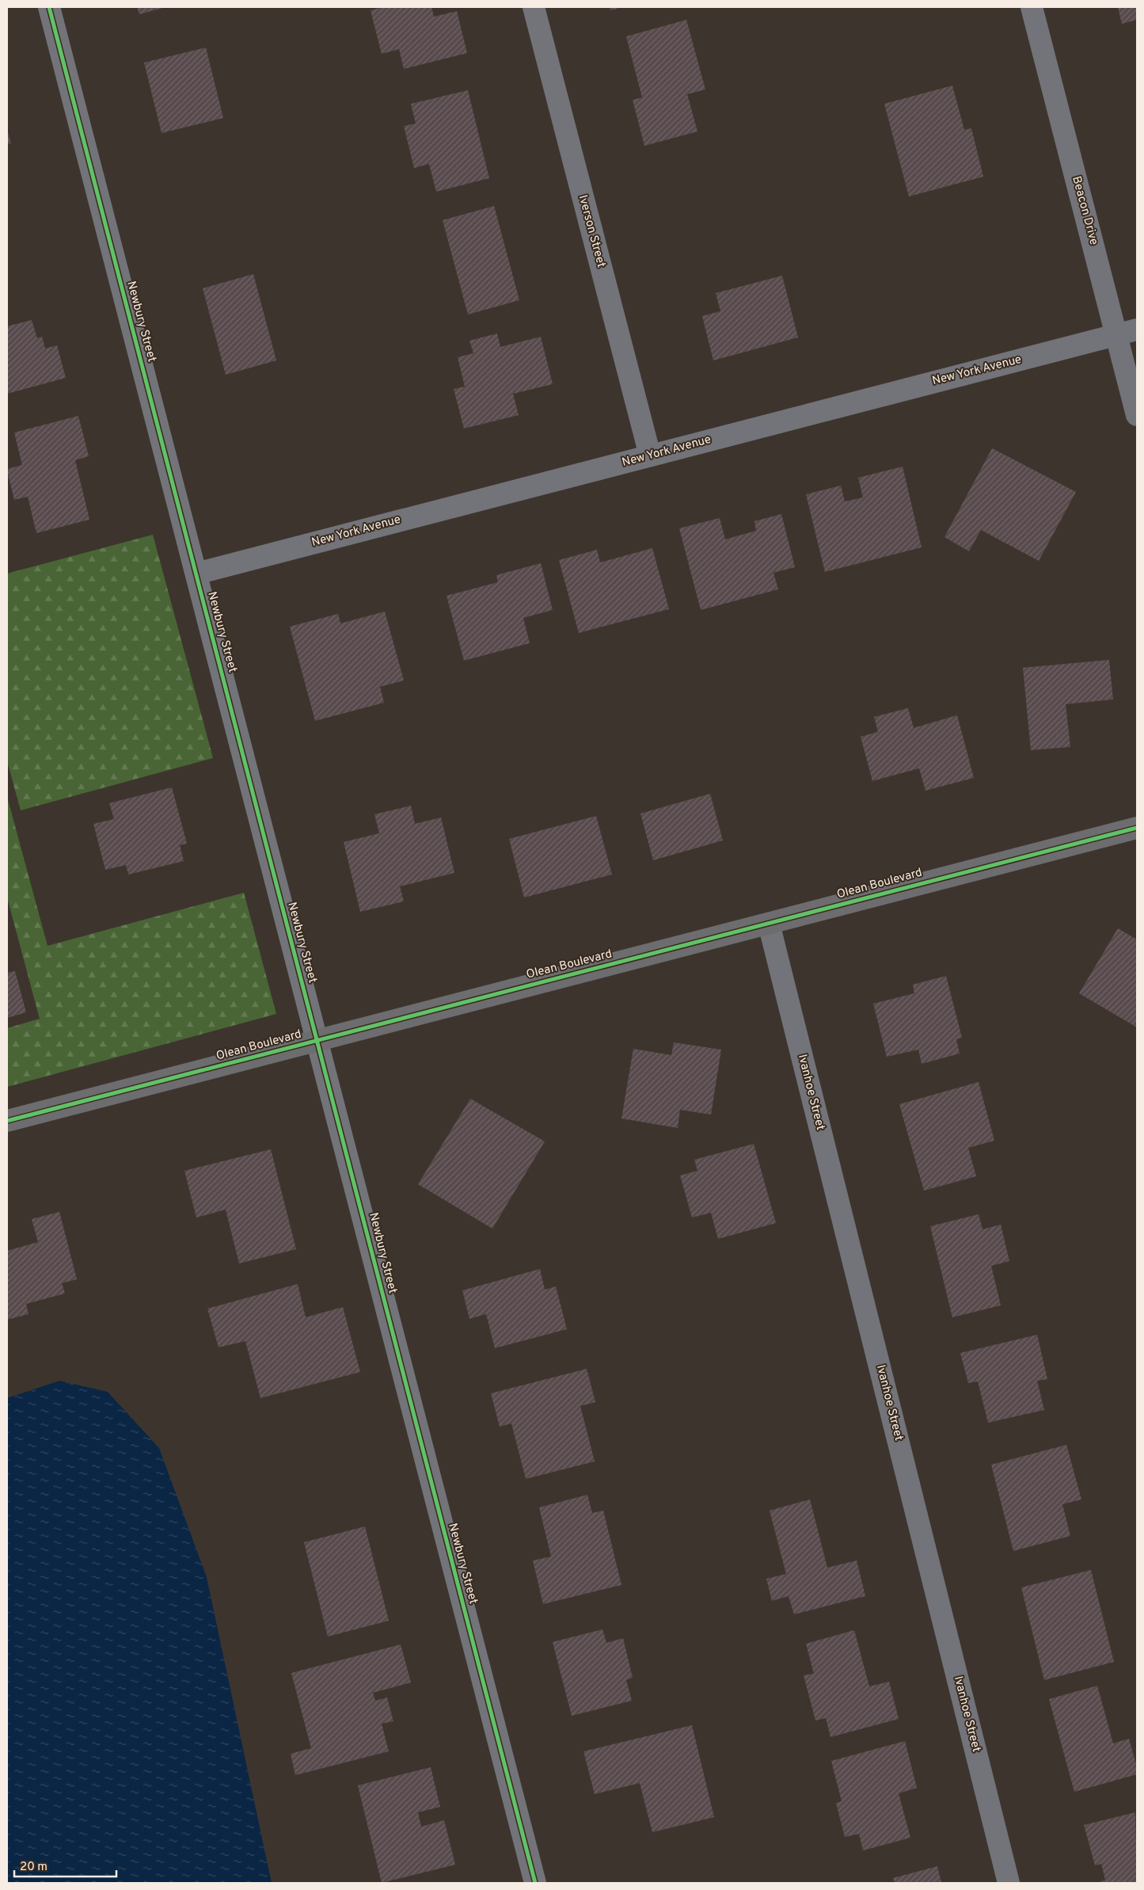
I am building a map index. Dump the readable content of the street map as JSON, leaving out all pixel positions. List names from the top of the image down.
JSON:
{
  "streets": {
    "street": [
      "Beacon Drive",
      "Iverson Street",
      "Newbury Street",
      "New York Avenue",
      "Olean Boulevard",
      "Ivanhoe Street"
    ]
  },
  "crossings": [
    ["Beacon Drive", "New York Avenue"],
    ["Iverson Street", "New York Avenue"],
    ["Newbury Street", "New York Avenue"],
    ["Newbury Street", "Olean Boulevard"],
    ["Olean Boulevard", "Ivanhoe Street"]
  ],
  "scale_bar": "20 m"
}
